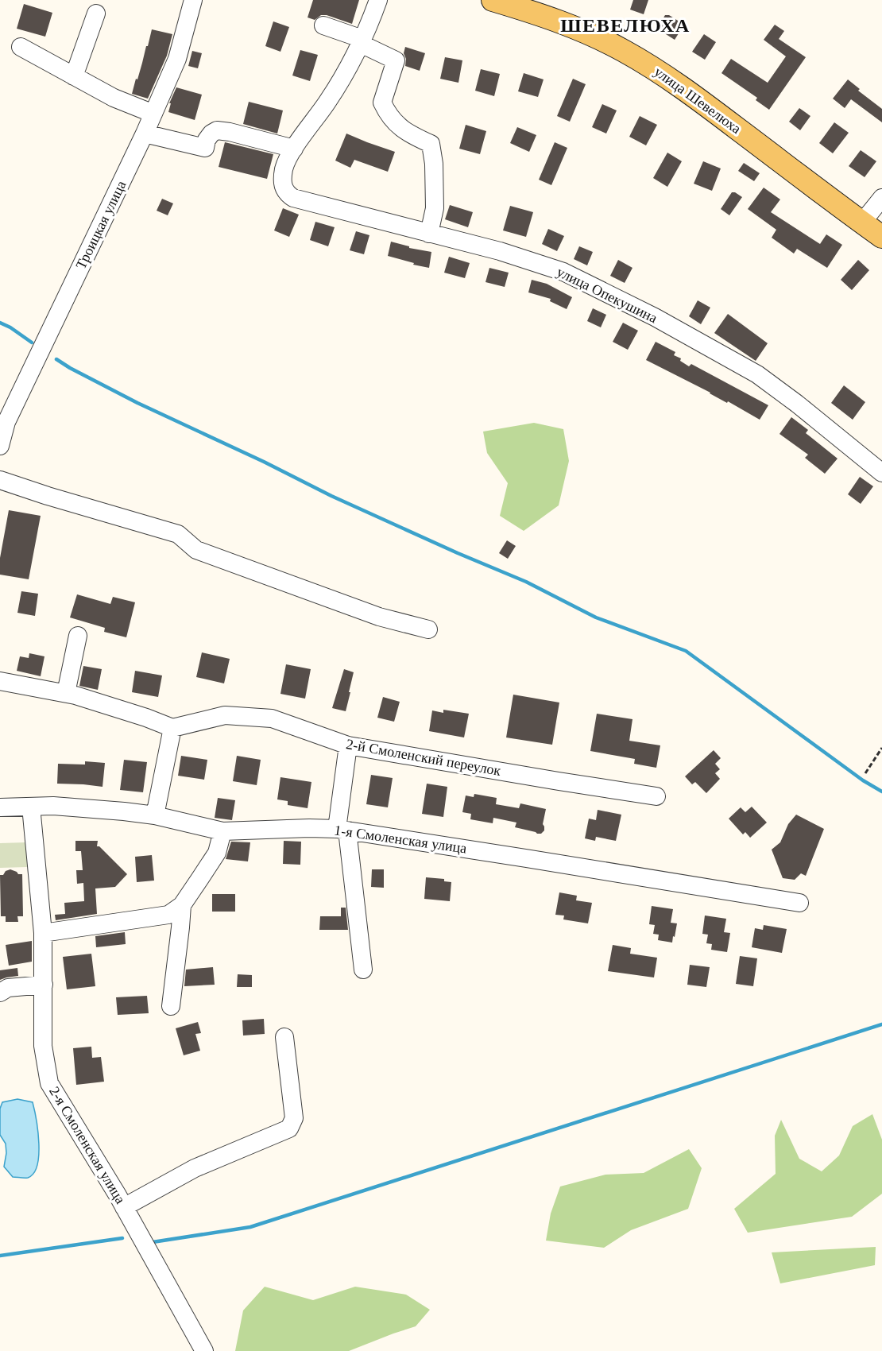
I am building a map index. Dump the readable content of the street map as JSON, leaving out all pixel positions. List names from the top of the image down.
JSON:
{
  "streets": {
    "main road": ["улица Шевелюха"],
    "street": [
      "Троицкая улица",
      "улица Опекушина",
      "2-й Смоленский переулок",
      "1-я Смоленская улица",
      "2-я Смоленская улица"
    ]
  },
  "crossings": [
    ["1-я Смоленская улица", "2-я Смоленская улица"]
  ],
  "districts": ["ШЕВЕЛЮХА"]
}
